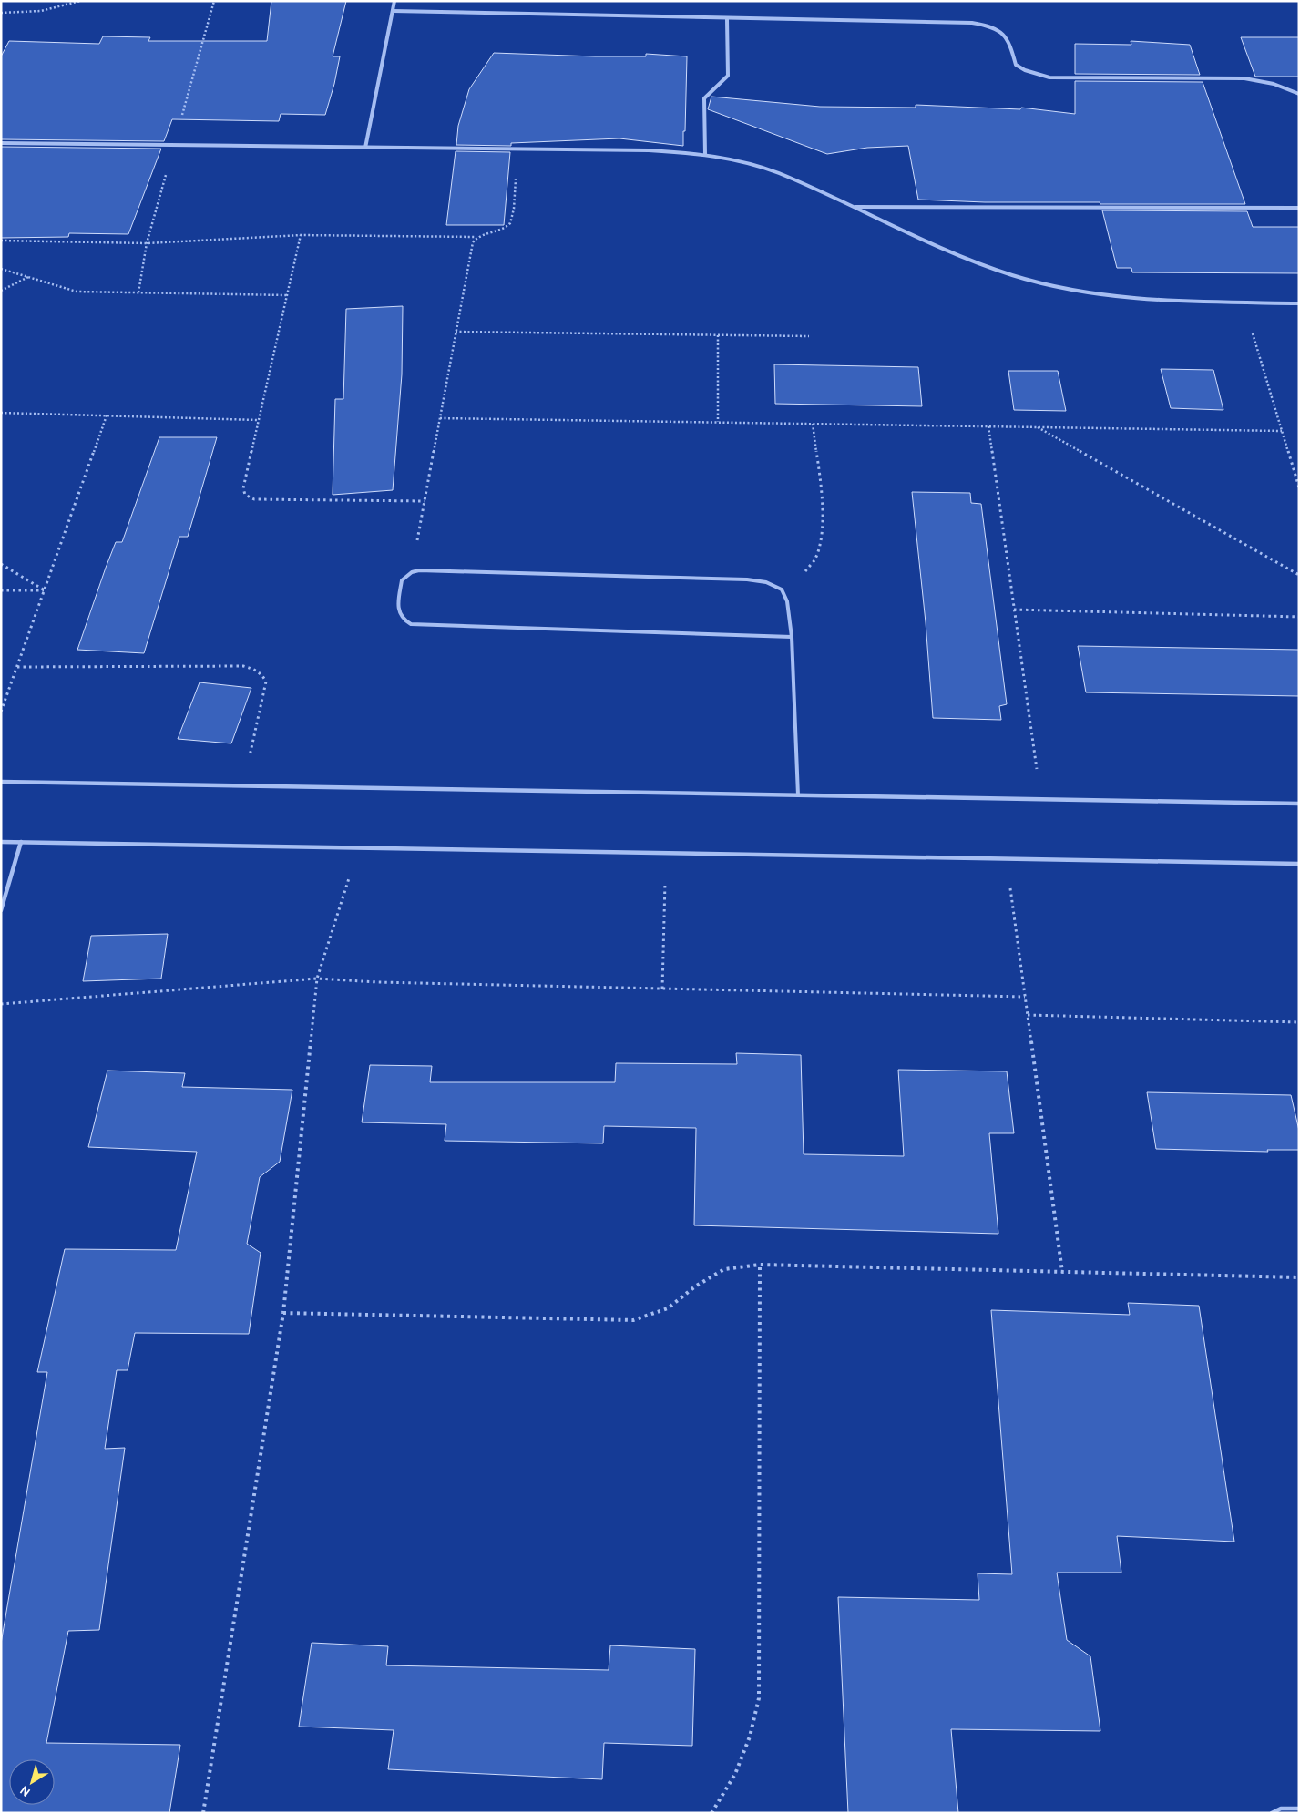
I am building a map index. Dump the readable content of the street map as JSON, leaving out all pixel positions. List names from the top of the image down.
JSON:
{
  "north": "bottom left"
}
